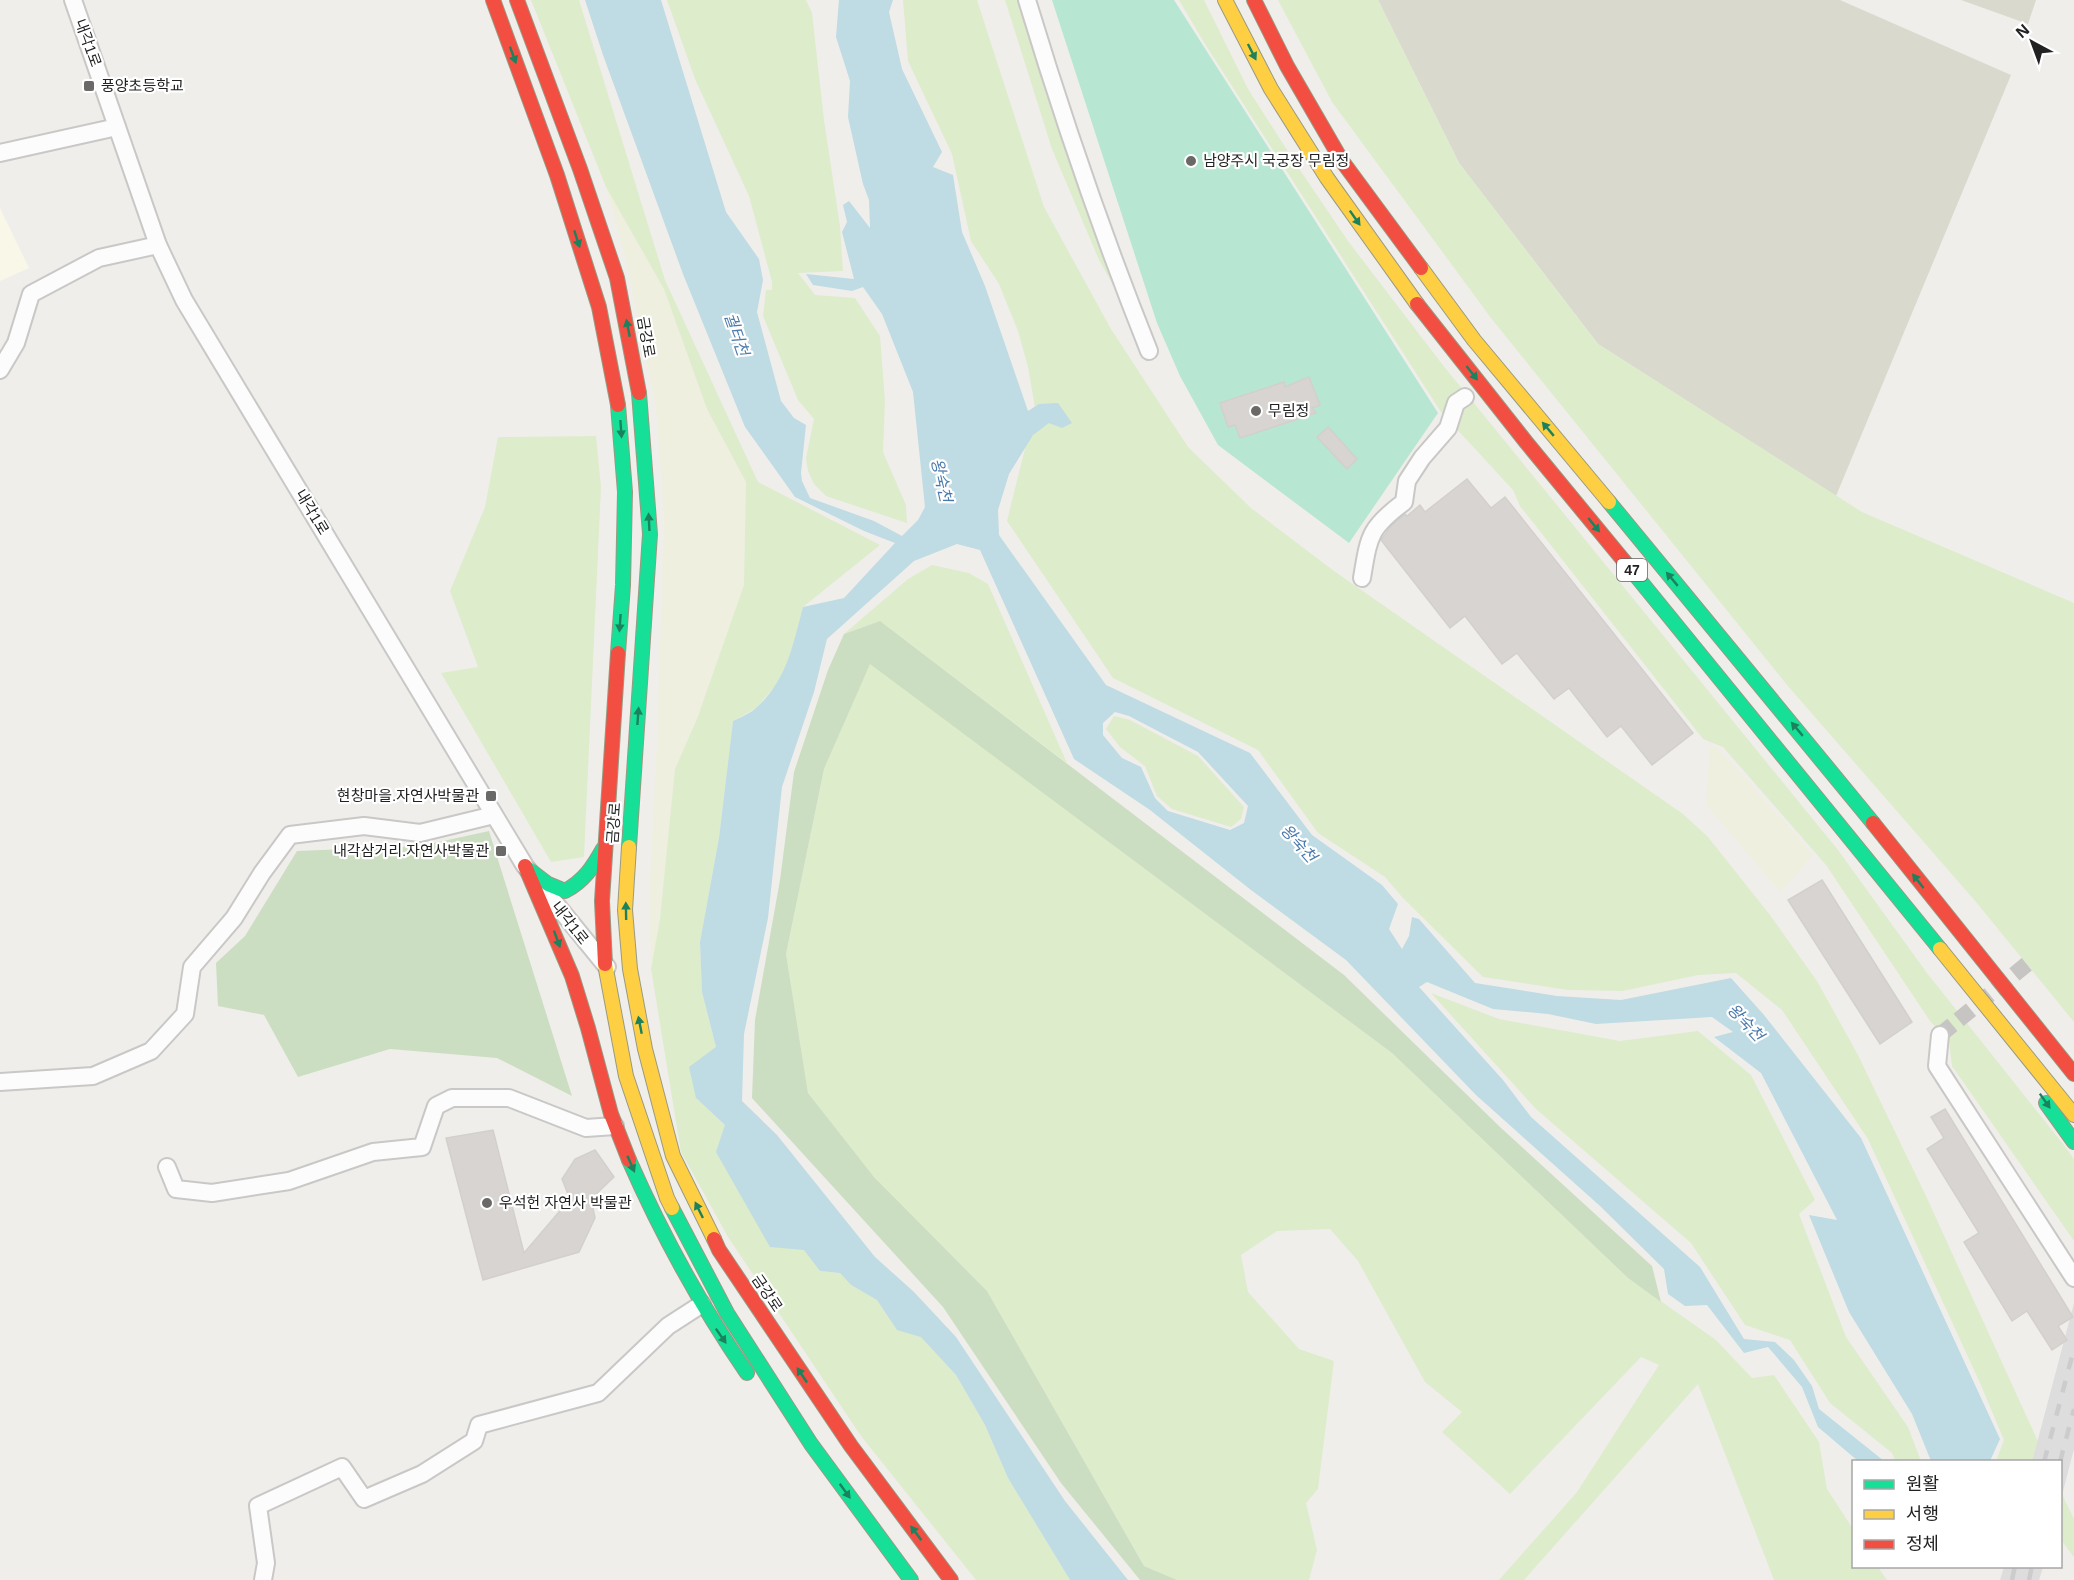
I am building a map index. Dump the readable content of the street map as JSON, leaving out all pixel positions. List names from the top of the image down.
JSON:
{
  "streets": {
    "main road": ["금강로", "47"],
    "street": ["내각1로"]
  },
  "crossings": [
    ["내각1로", "금강로"]
  ],
  "water": ["궐터천", "왕숙천"],
  "places": {
    "transit": ["풍양초등학교", "현창마을.자연사박물관", "내각삼거리.자연사박물관"],
    "other": ["남양주시 국궁장 무림정", "무림정", "우석헌 자연사 박물관"]
  },
  "legend": ["원활", "서행", "정체"],
  "north": "top left"
}
